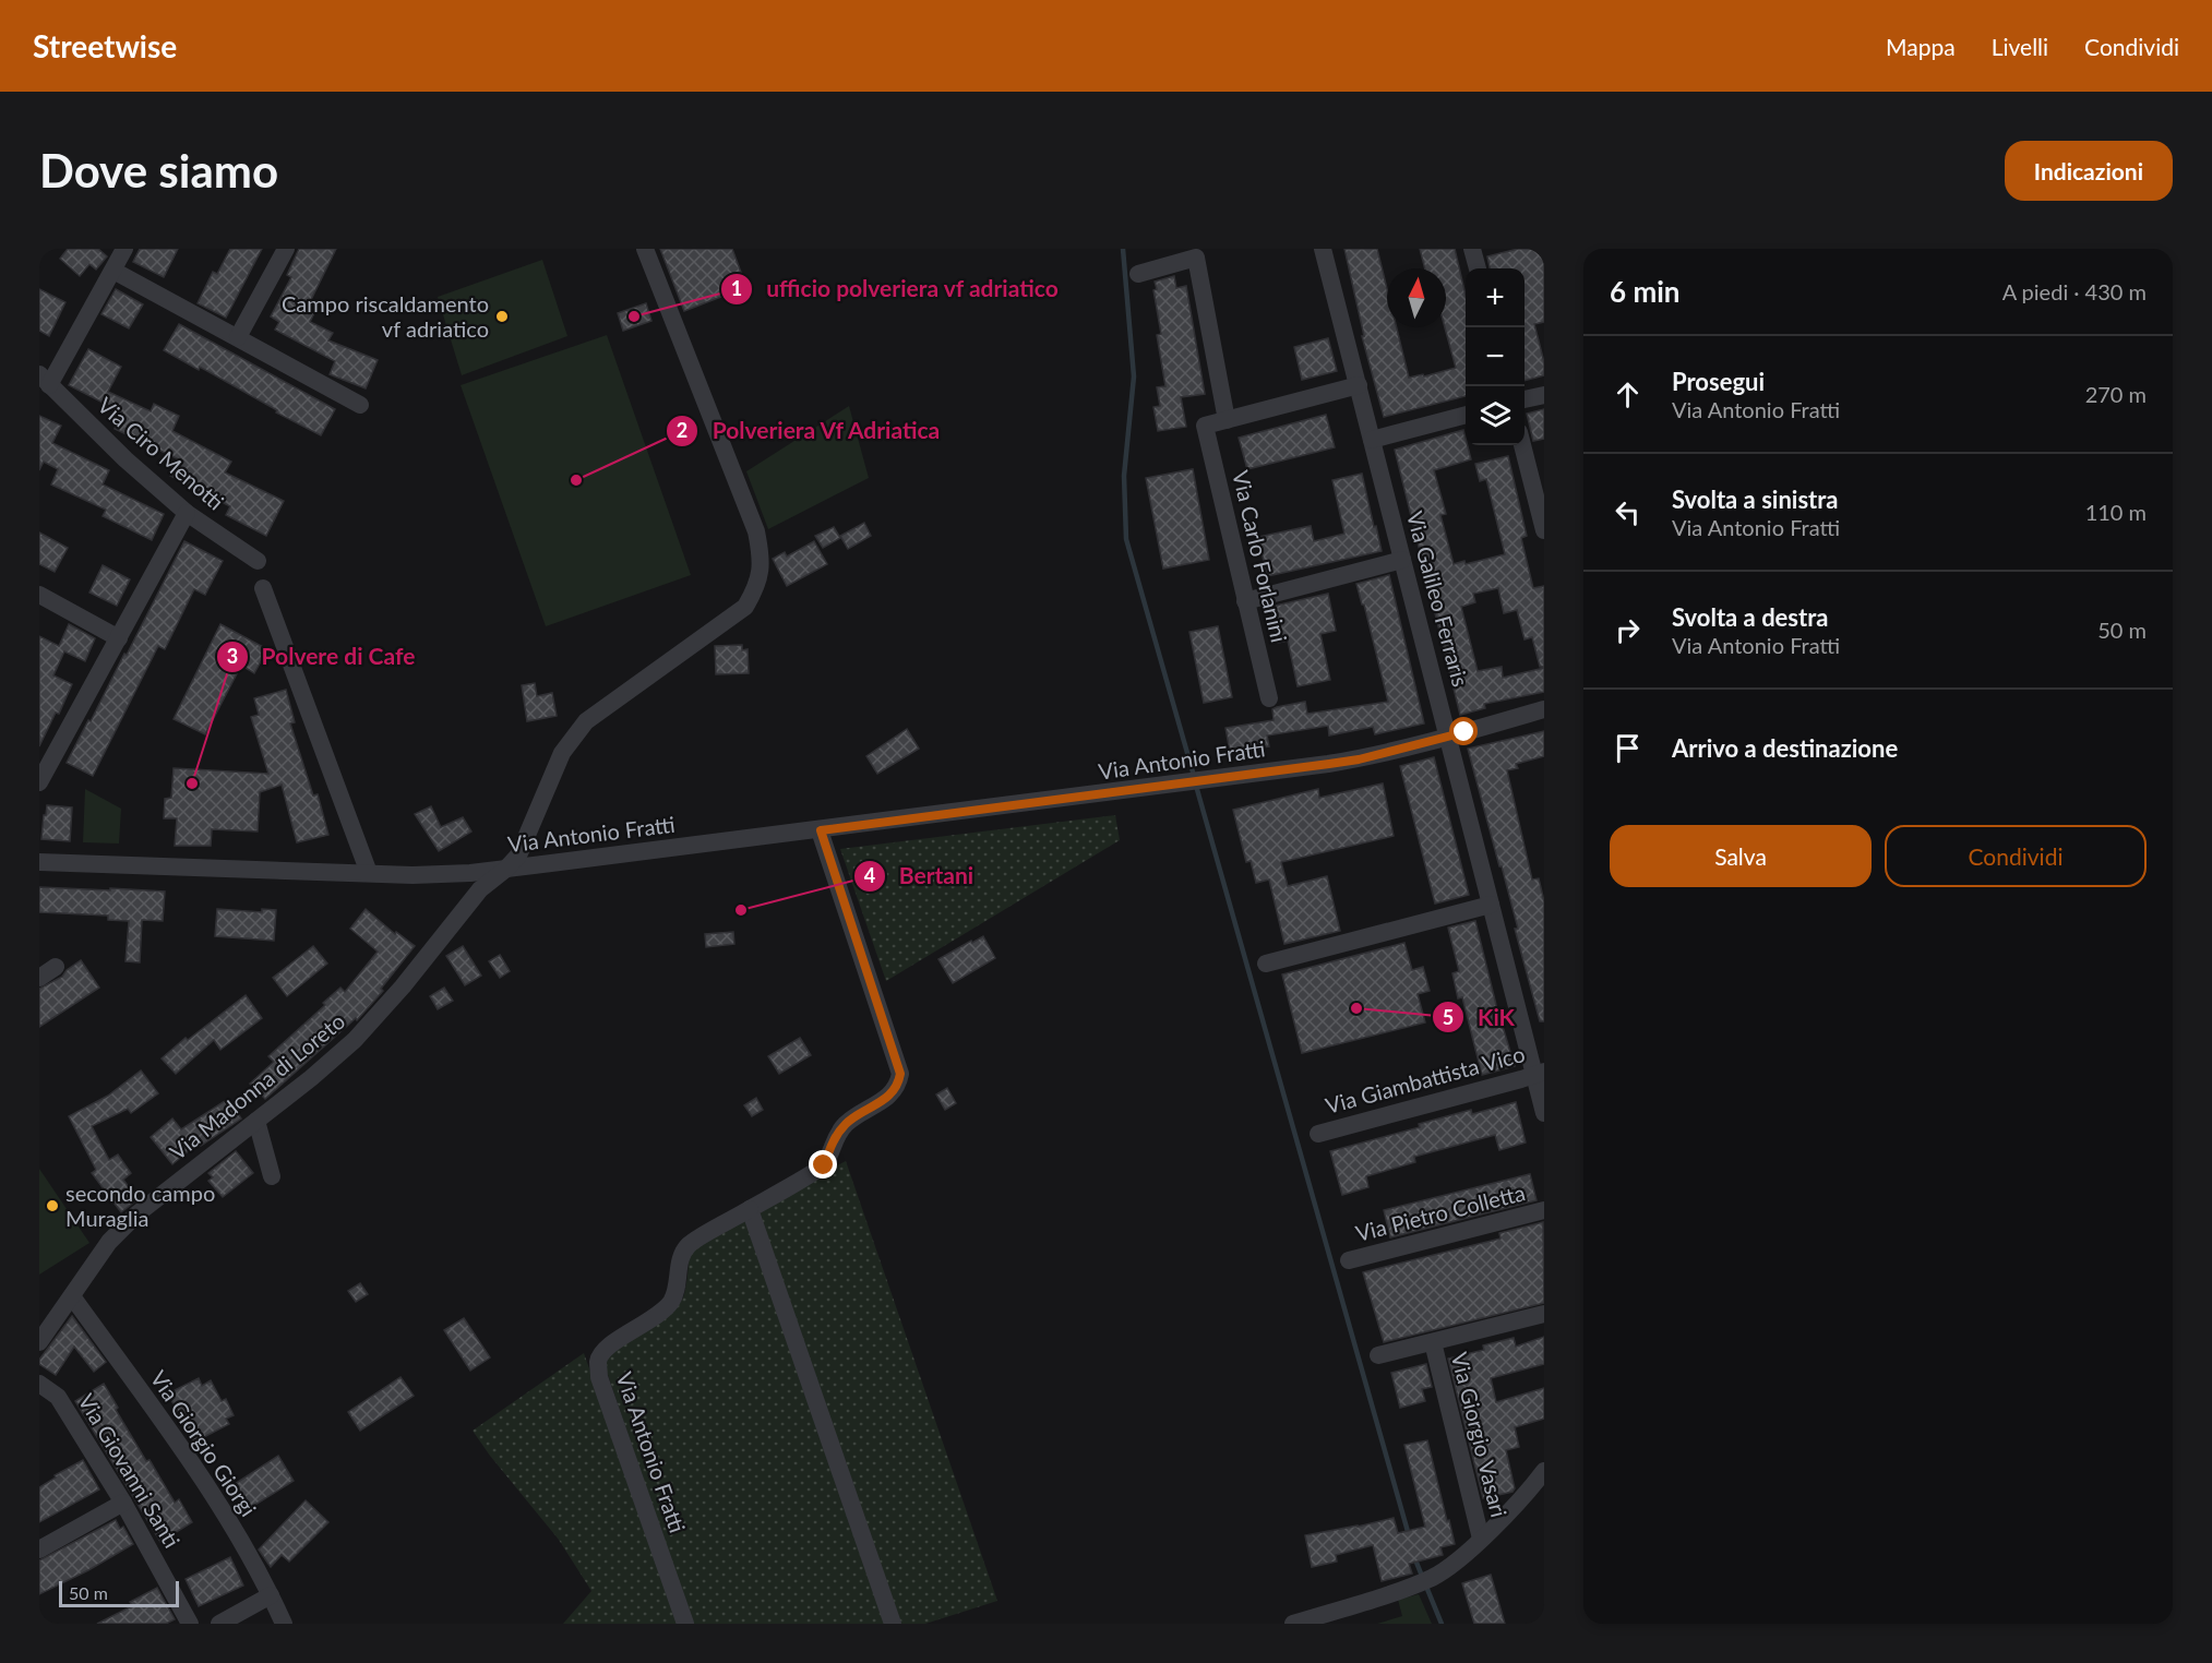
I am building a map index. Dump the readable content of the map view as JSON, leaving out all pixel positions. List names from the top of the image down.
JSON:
{
  "streets": {
    "street": [
      "Via Ciro Menotti",
      "Via Carlo Forlanini",
      "Via Galileo Ferraris",
      "Via Antonio Fratti",
      "Via Giambattista Vico",
      "Via Madonna di Loreto",
      "Via Pietro Colletta",
      "Via Giorgio Vasari",
      "Via Giorgio Giorgi",
      "Via Giovanni Santi"
    ]
  },
  "crossings": [
    ["Via Galileo Ferraris", "Via Antonio Fratti"],
    ["Via Galileo Ferraris", "Via Giambattista Vico"],
    ["Via Antonio Fratti", "Via Madonna di Loreto"],
    ["Via Madonna di Loreto", "Via Giorgio Giorgi"]
  ],
  "places": [
    "Campo riscaldamento vf adriatico",
    "ufficio polveriera vf adriatico",
    "Polveriera Vf Adriatica",
    "Polvere di Cafe",
    "Bertani",
    "KiK",
    "secondo campo Muraglia"
  ],
  "scale_bar": "50 m",
  "north": "top",
  "page": {
    "header": "Streetwise",
    "nav": ["Mappa", "Livelli", "Condividi"],
    "buttons": [
      "Indicazioni",
      ["Salva", "Condividi"]
    ],
    "title": "Dove siamo",
    "heading": ["6 min", "A piedi · 430 m"],
    "map_buttons": ["+", "−"],
    "list": [
      ["Prosegui", "Via Antonio Fratti", "270 m"],
      ["Svolta a sinistra", "Via Antonio Fratti", "110 m"],
      ["Svolta a destra", "Via Antonio Fratti", "50 m"],
      "Arrivo a destinazione"
    ],
    "scale": "50 m"
  }
}
